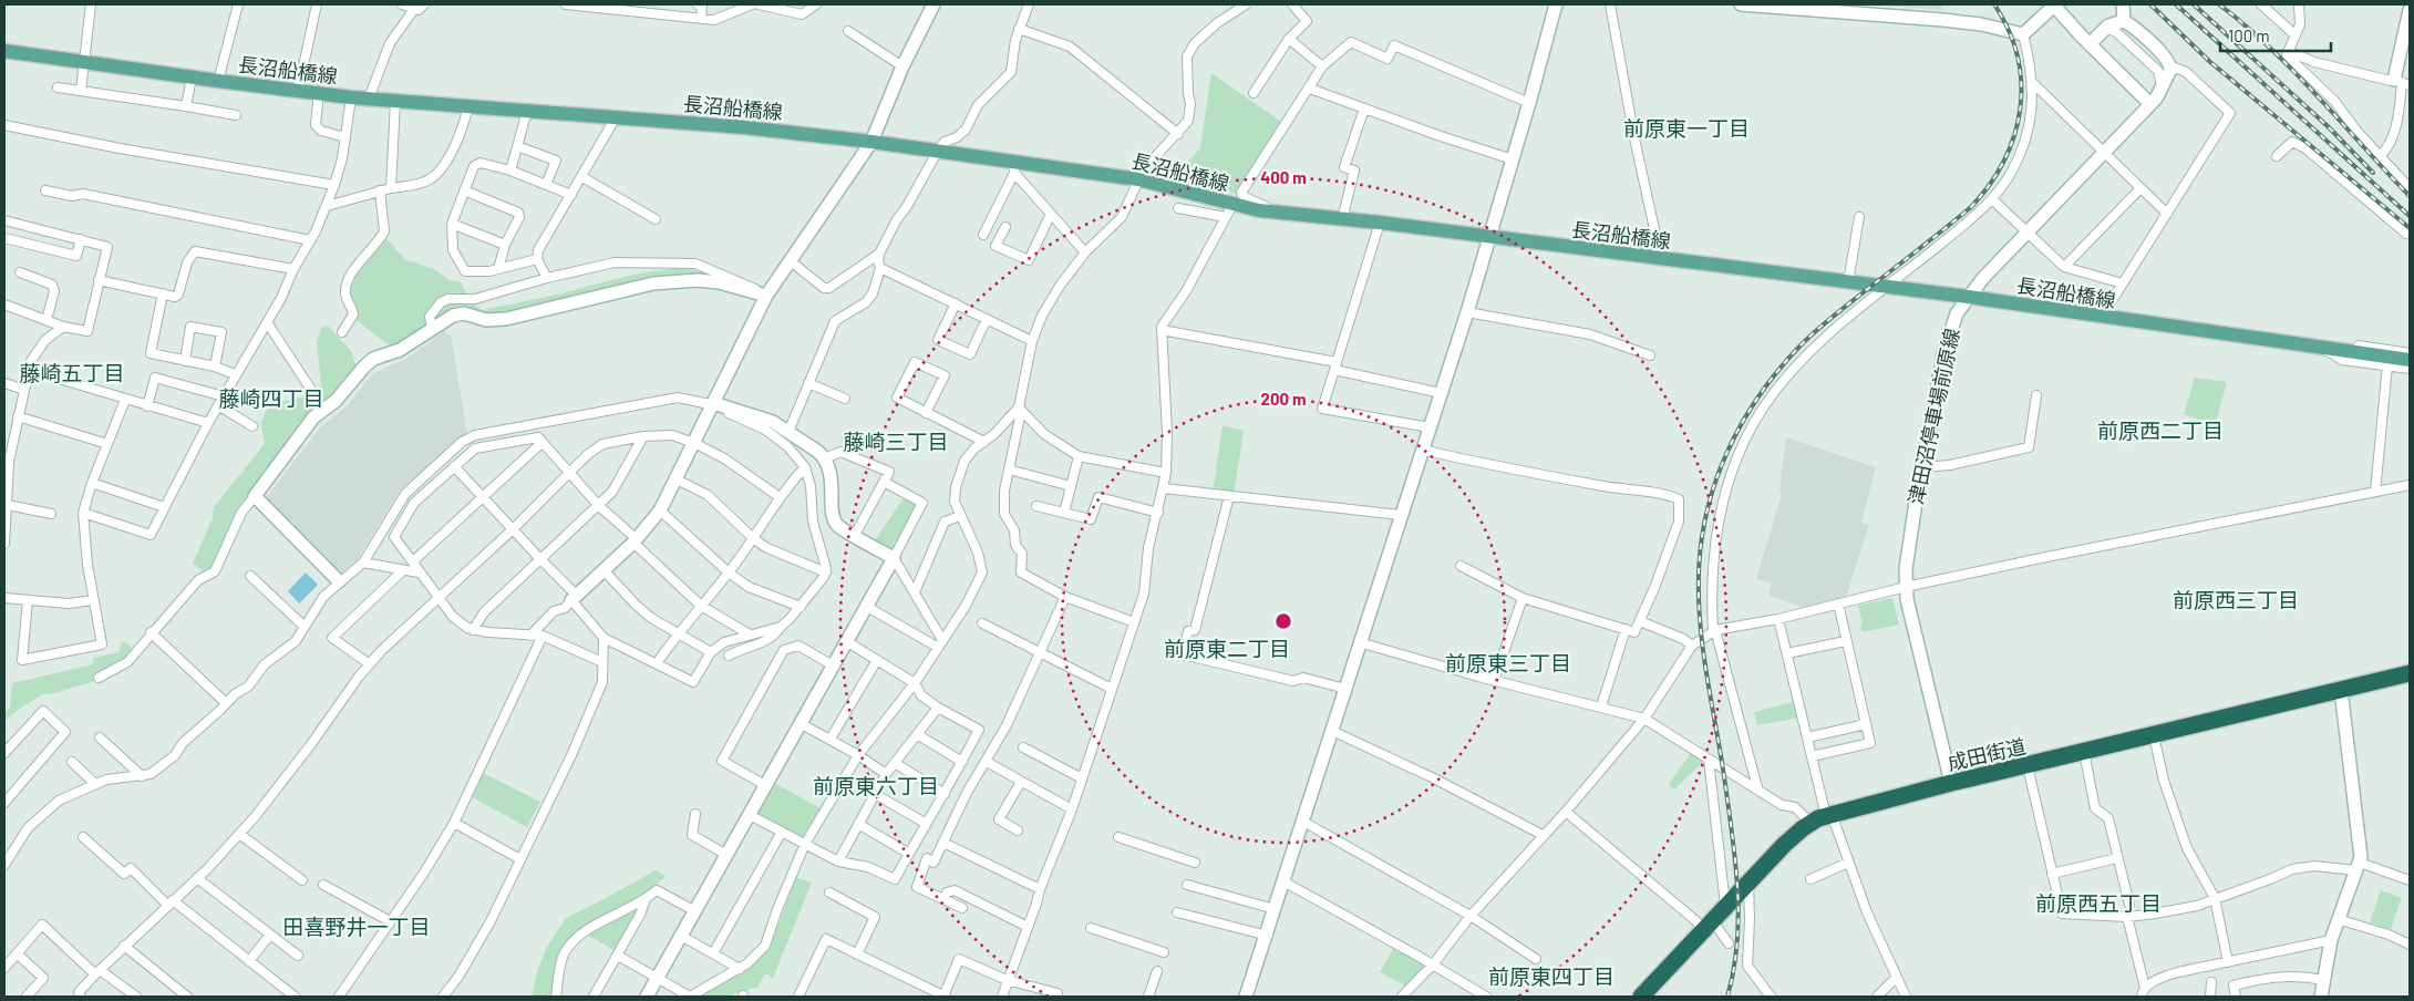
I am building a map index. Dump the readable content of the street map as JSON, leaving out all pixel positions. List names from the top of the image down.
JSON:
{
  "streets": {
    "highway": ["成田街道"],
    "main road": ["長沼船橋線"],
    "street": ["津田沼停車場前原線"]
  },
  "crossings": [
    ["長沼船橋線", "津田沼停車場前原線"],
    ["津田沼停車場前原線", "成田街道"]
  ],
  "districts": [
    "前原東一丁目",
    "藤崎五丁目",
    "藤崎四丁目",
    "前原西二丁目",
    "藤崎三丁目",
    "前原西三丁目",
    "前原東二丁目",
    "前原東三丁目",
    "前原東六丁目",
    "前原西五丁目",
    "田喜野井一丁目",
    "前原東四丁目"
  ],
  "scale_bar": "100 m",
  "rings": ["400 m", "200 m"]
}
